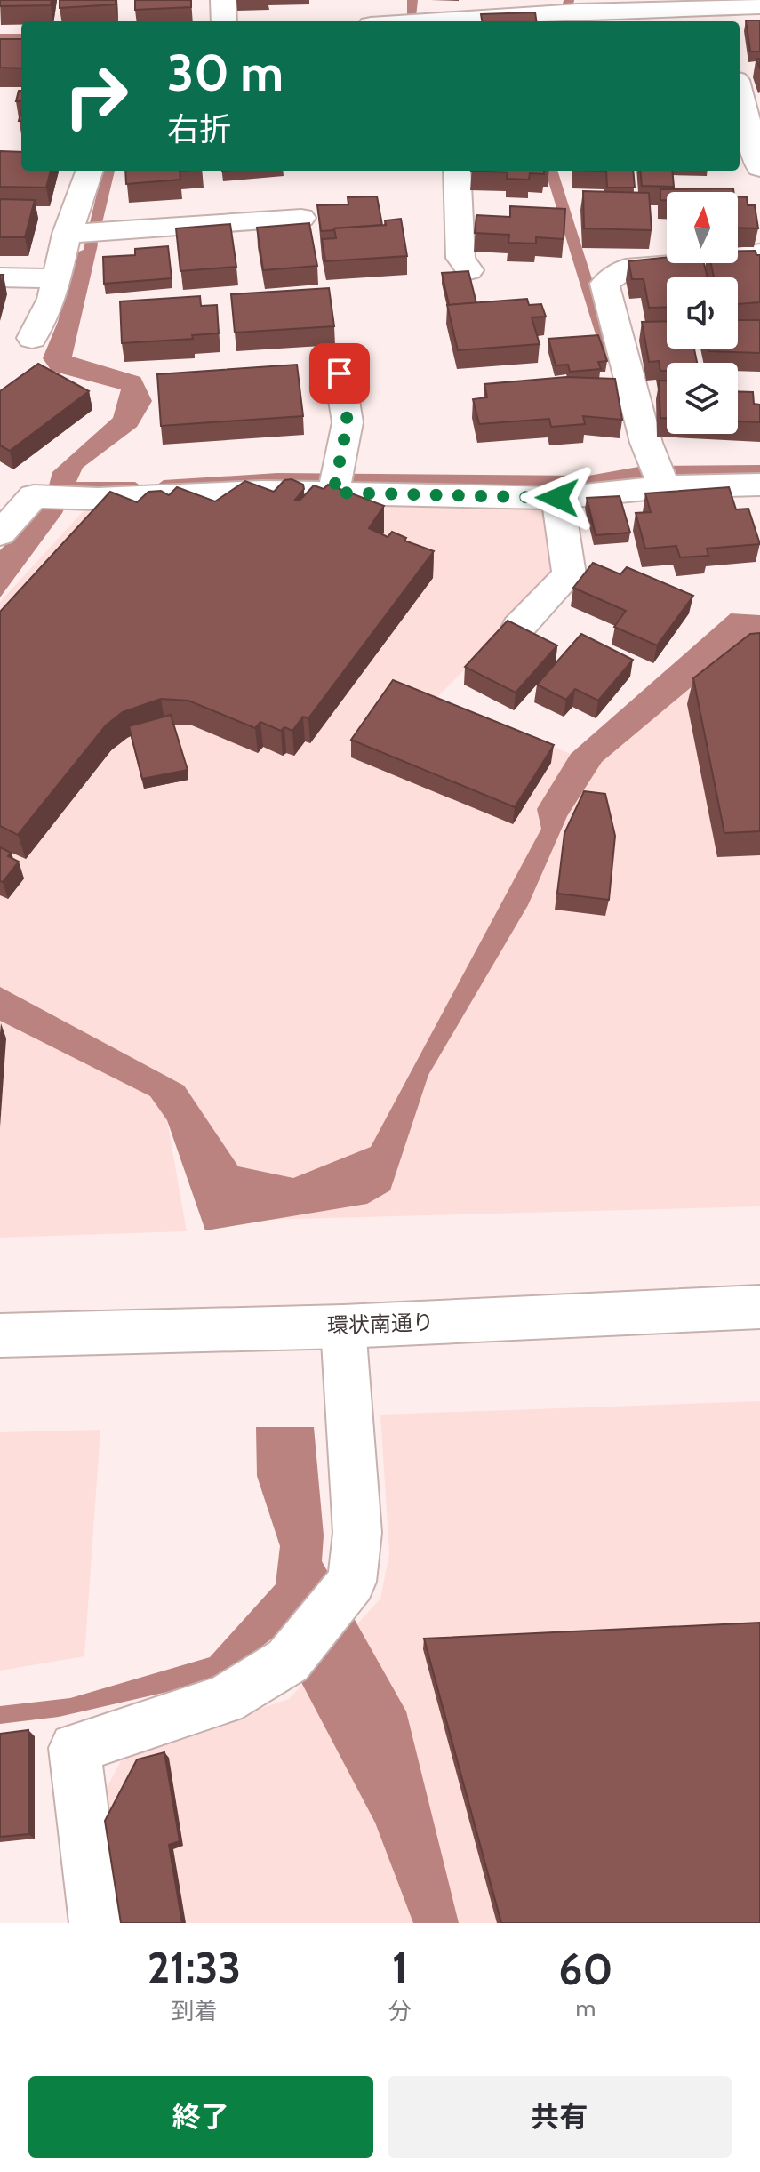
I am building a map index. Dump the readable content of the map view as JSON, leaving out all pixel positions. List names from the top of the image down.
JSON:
{
  "streets": {
    "main road": ["環状南通り"]
  },
  "north": "top",
  "page": {
    "turn": ["30 m", "右折"],
    "eta": [
      "21:33",
      "到着",
      "1",
      "分",
      "60",
      "m"
    ],
    "buttons": ["終了", "共有"]
  }
}
